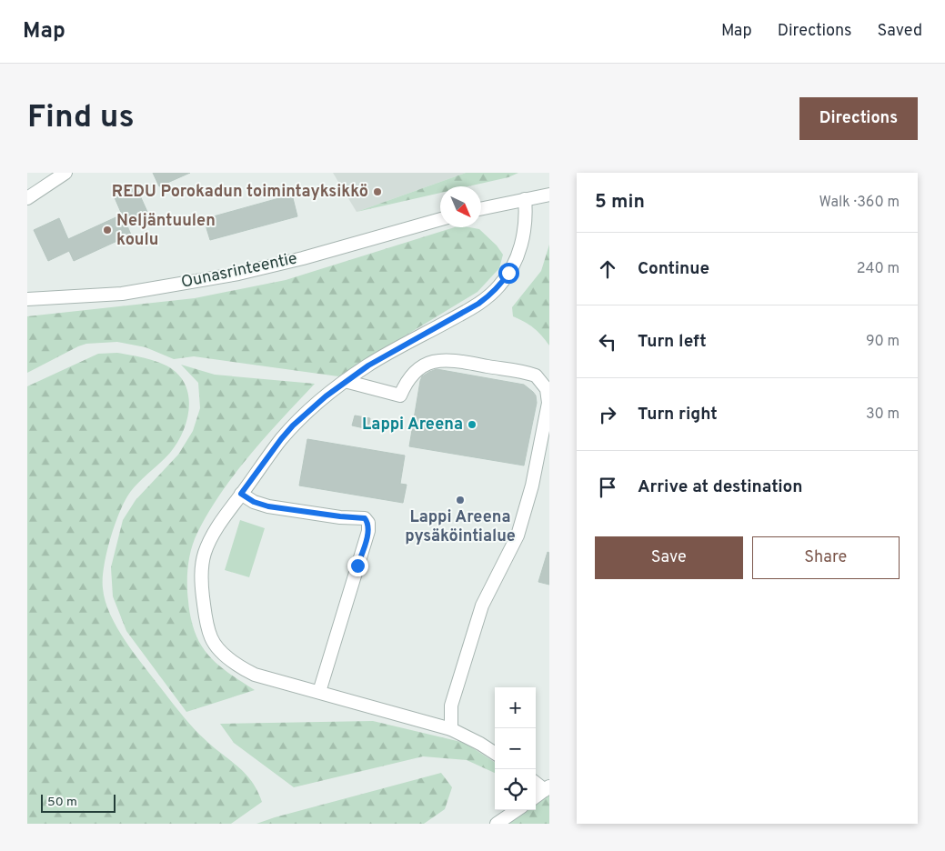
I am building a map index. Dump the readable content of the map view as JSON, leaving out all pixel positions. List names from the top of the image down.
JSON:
{
  "streets": {
    "street": ["Ounasrinteentie"]
  },
  "places": [
    "REDU Porokadun toimintayksikkö",
    "Neljäntuulen koulu",
    "Lappi Areena",
    "Lappi Areena pysäköintialue"
  ],
  "scale_bar": "50 m",
  "north": "bottom right",
  "page": {
    "header": "Map",
    "nav": ["Map", "Directions", "Saved"],
    "buttons": [
      "Directions",
      ["Save", "Share"]
    ],
    "title": "Find us",
    "heading": ["5 min", "Walk · 360 m"],
    "list": [
      ["Continue", "240 m"],
      ["Turn left", "90 m"],
      ["Turn right", "30 m"],
      "Arrive at destination"
    ],
    "map_buttons": ["+", "−"],
    "scale": "50 m"
  }
}
